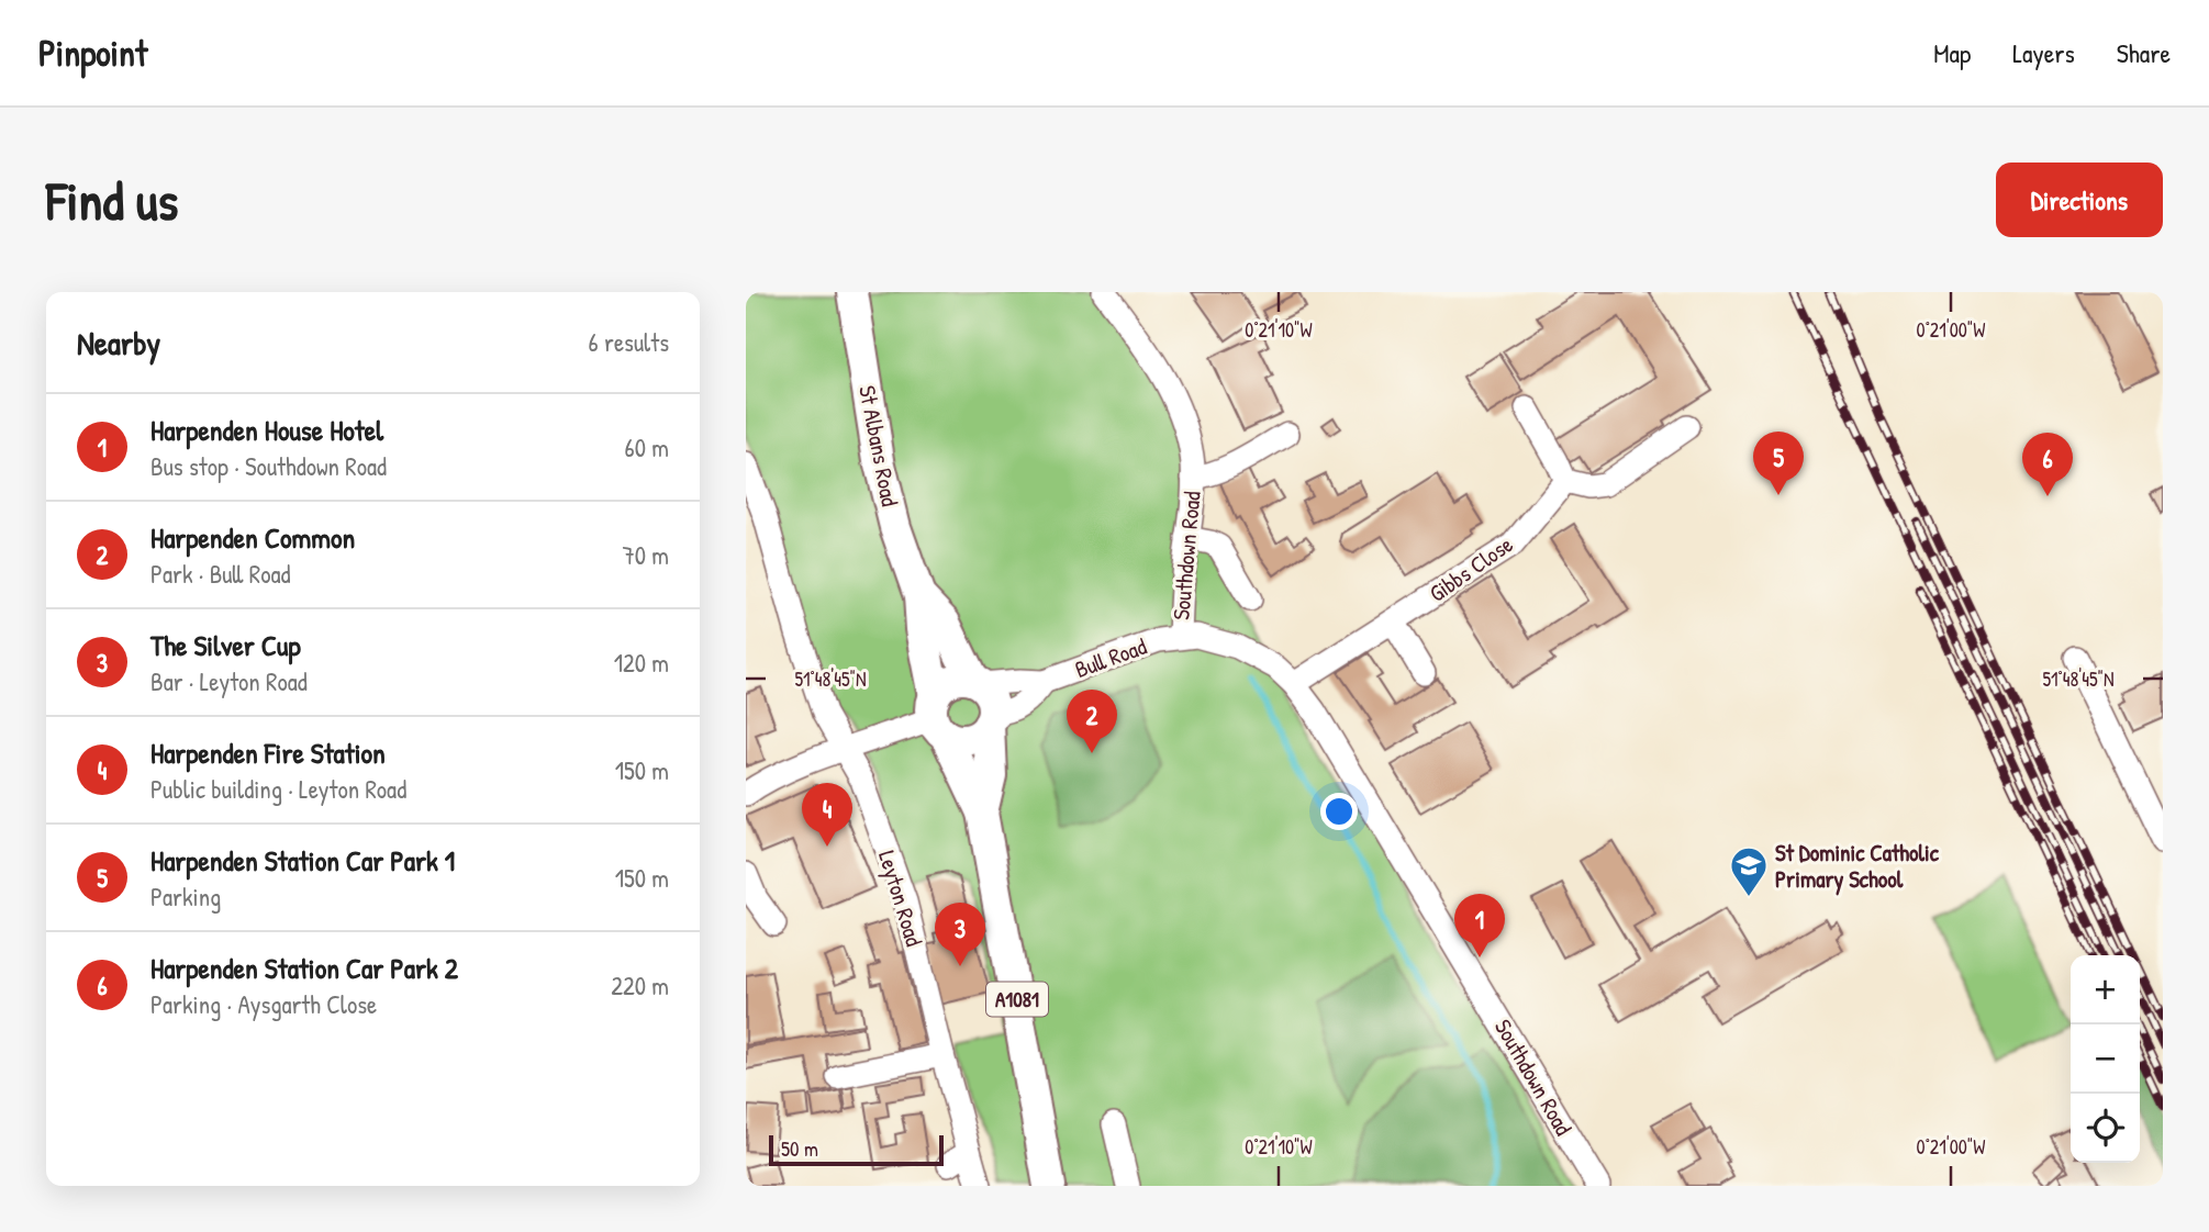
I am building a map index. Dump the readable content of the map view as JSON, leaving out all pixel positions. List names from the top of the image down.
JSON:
{
  "streets": {
    "main road": ["St Albans Road", "A1081"],
    "street": [
      "Southdown Road",
      "Gibbs Close",
      "Bull Road",
      "Leyton Road"
    ]
  },
  "crossings": [
    ["St Albans Road", "Bull Road"],
    ["Southdown Road", "Gibbs Close"],
    ["Southdown Road", "Bull Road"]
  ],
  "places": {
    "school or university": ["St Dominic Catholic Primary School"]
  },
  "scale_bar": "50 m",
  "page": {
    "header": "Pinpoint",
    "nav": ["Map", "Layers", "Share"],
    "buttons": "Directions",
    "title": "Find us",
    "heading": ["Nearby", "6 results"],
    "list": [
      {
        "mark": "1",
        "name": "Harpenden House Hotel",
        "note": "Bus stop · Southdown Road",
        "value": "60 m"
      },
      {
        "mark": "2",
        "name": "Harpenden Common",
        "note": "Park · Bull Road",
        "value": "70 m"
      },
      {
        "mark": "3",
        "name": "The Silver Cup",
        "note": "Bar · Leyton Road",
        "value": "120 m"
      },
      {
        "mark": "4",
        "name": "Harpenden Fire Station",
        "note": "Public building · Leyton Road",
        "value": "150 m"
      },
      {
        "mark": "5",
        "name": "Harpenden Station Car Park 1",
        "note": "Parking",
        "value": "150 m"
      },
      {
        "mark": "6",
        "name": "Harpenden Station Car Park 2",
        "note": "Parking · Aysgarth Close",
        "value": "220 m"
      }
    ],
    "pins": [
      "5",
      "6",
      "2",
      "4",
      "1",
      "3"
    ],
    "map_buttons": ["+", "−"],
    "scale": "50 m"
  },
  "coordinates": ["0°21'10\"W", "0°21'00\"W", "51°48'45\"N"]
}
